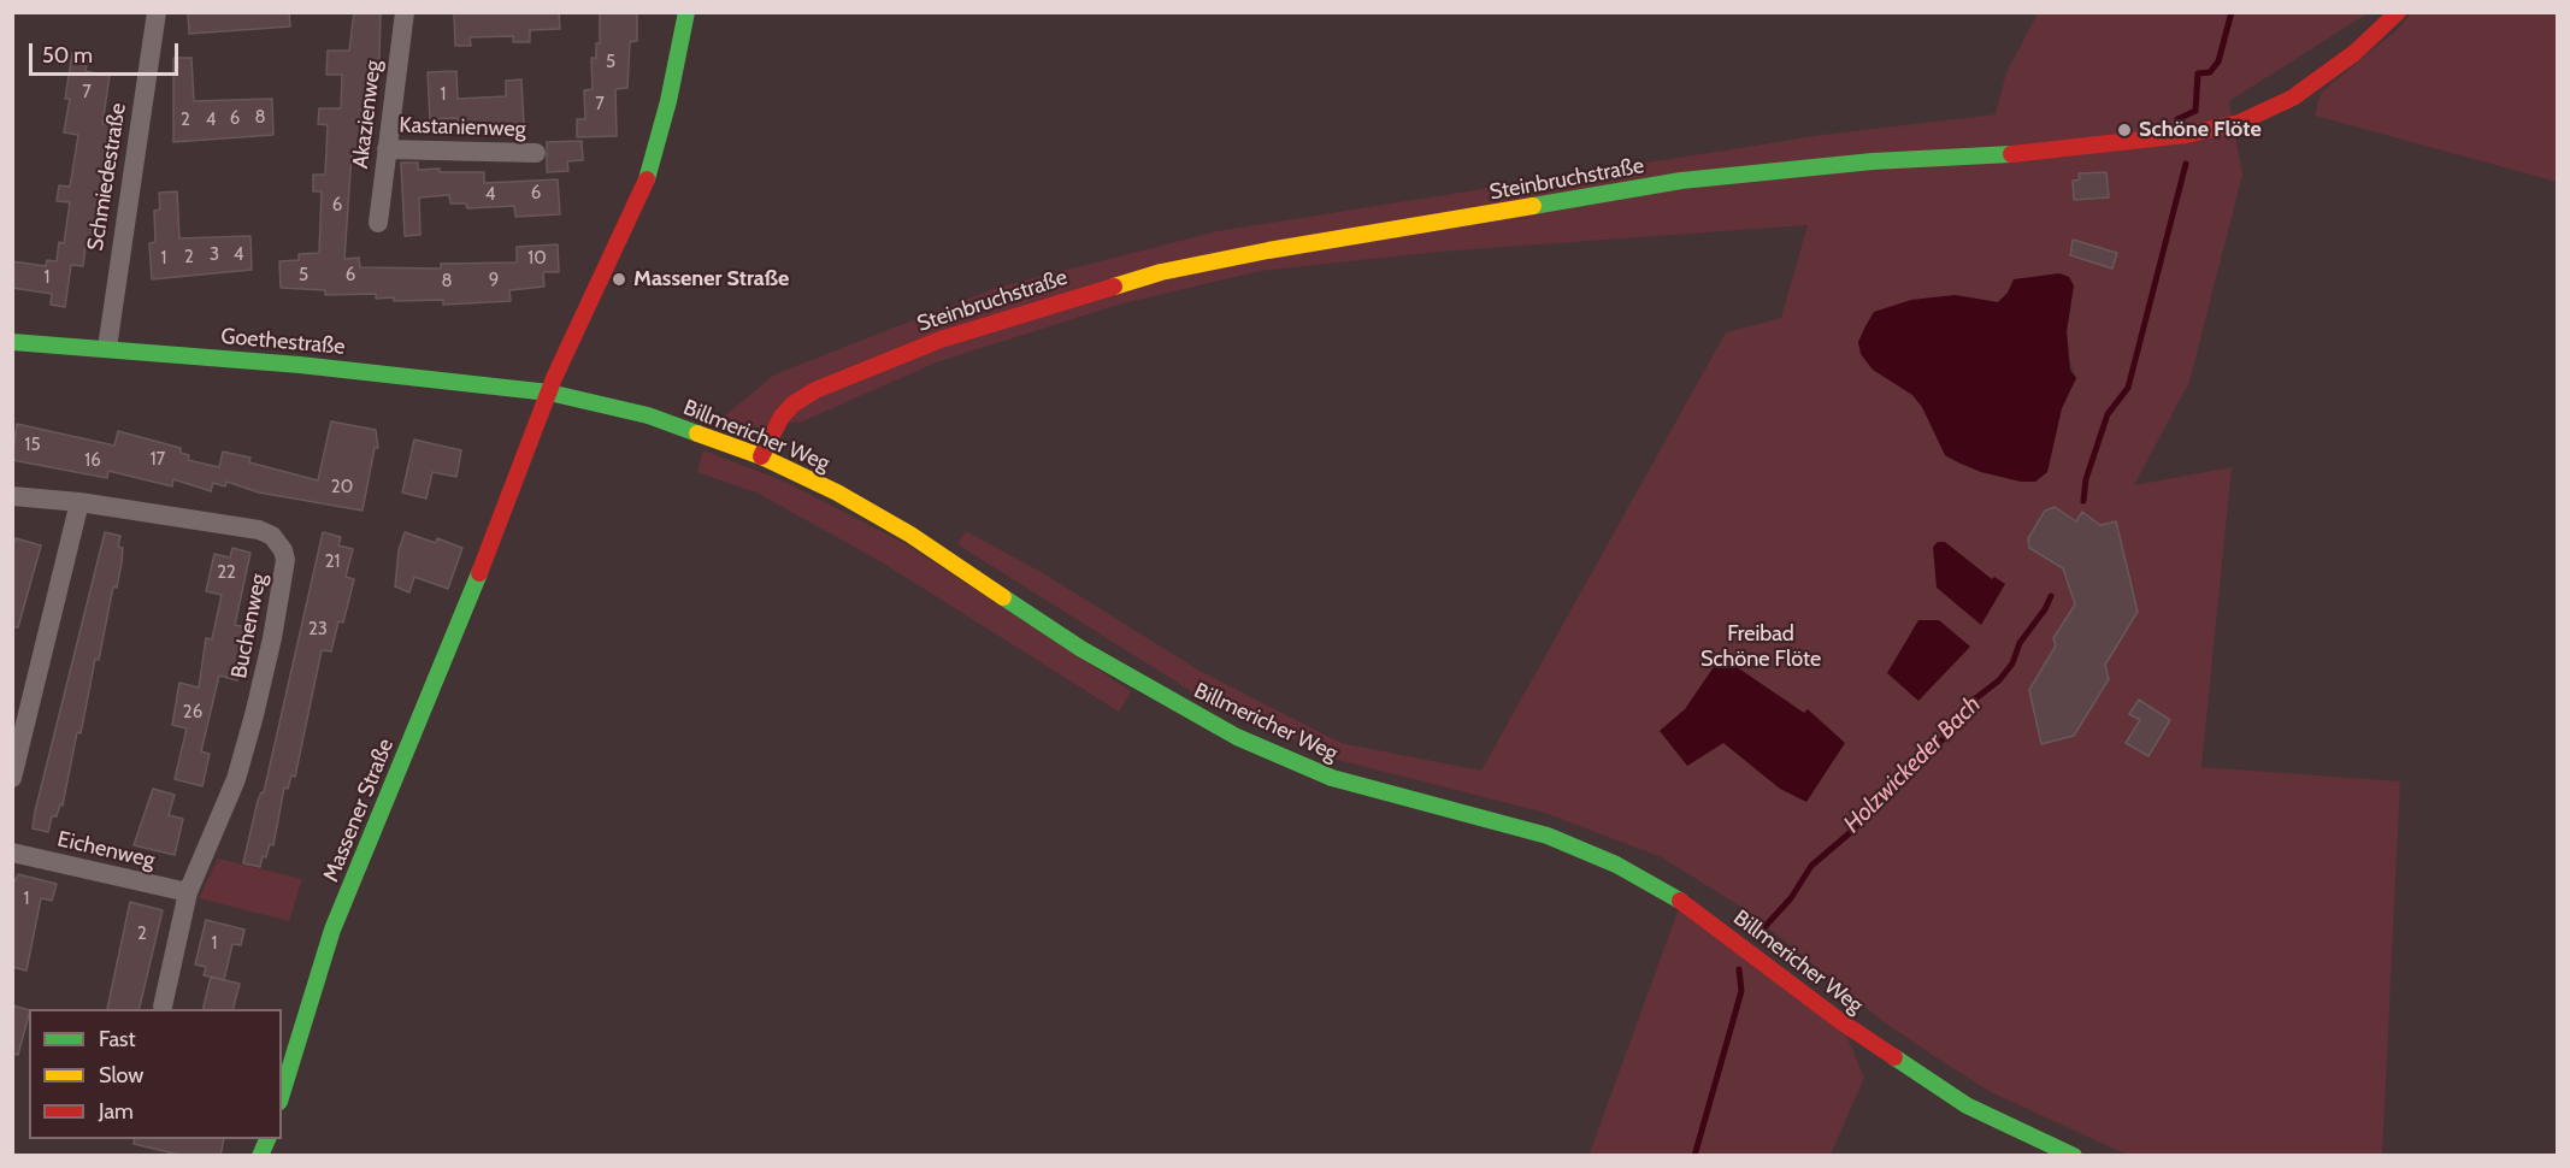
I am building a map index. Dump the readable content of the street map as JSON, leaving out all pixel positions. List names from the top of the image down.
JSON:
{
  "streets": {
    "street": [
      "Akazienweg",
      "Kastanienweg",
      "Schmiedestraße",
      "Steinbruchstraße",
      "Goethestraße",
      "Billmericher Weg",
      "Buchenweg",
      "Massener Straße",
      "Eichenweg"
    ]
  },
  "crossings": [
    ["Akazienweg", "Kastanienweg"],
    ["Schmiedestraße", "Goethestraße"],
    ["Steinbruchstraße", "Billmericher Weg"],
    ["Goethestraße", "Billmericher Weg"],
    ["Goethestraße", "Massener Straße"],
    ["Billmericher Weg", "Massener Straße"],
    ["Buchenweg", "Eichenweg"]
  ],
  "water": ["Holzwickeder Bach"],
  "parks": ["Freibad Schöne Flöte"],
  "places": ["Schöne Flöte", "Massener Straße"],
  "house_numbers": [
    "5",
    "7",
    "1",
    "7",
    "8",
    "6",
    "2",
    "4",
    "6",
    "4",
    "6",
    "3",
    "4",
    "2",
    "1",
    "10",
    "5",
    "6",
    "1",
    "9",
    "8",
    "15",
    "17",
    "16",
    "20",
    "21",
    "22",
    "23",
    "26",
    "1",
    "2",
    "1"
  ],
  "legend": ["Fast", "Slow", "Jam"],
  "scale_bar": "50 m"
}
